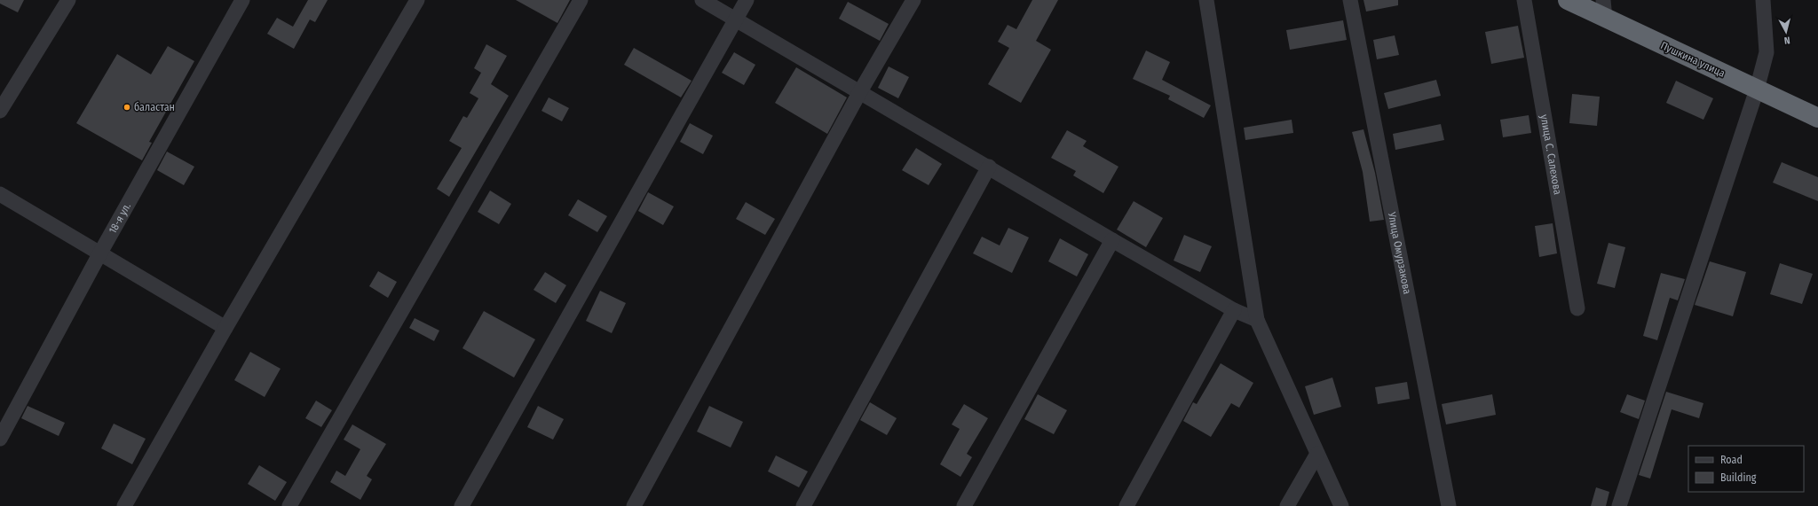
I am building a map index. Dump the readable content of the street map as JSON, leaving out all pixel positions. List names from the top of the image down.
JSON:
{
  "streets": {
    "highway": ["Пушкина улица"],
    "street": ["улица С. Салехова", "18-я ул.", "Улица Омурзакова"]
  },
  "places": ["баластан"],
  "legend": ["Road", "Building"],
  "north": "bottom"
}
